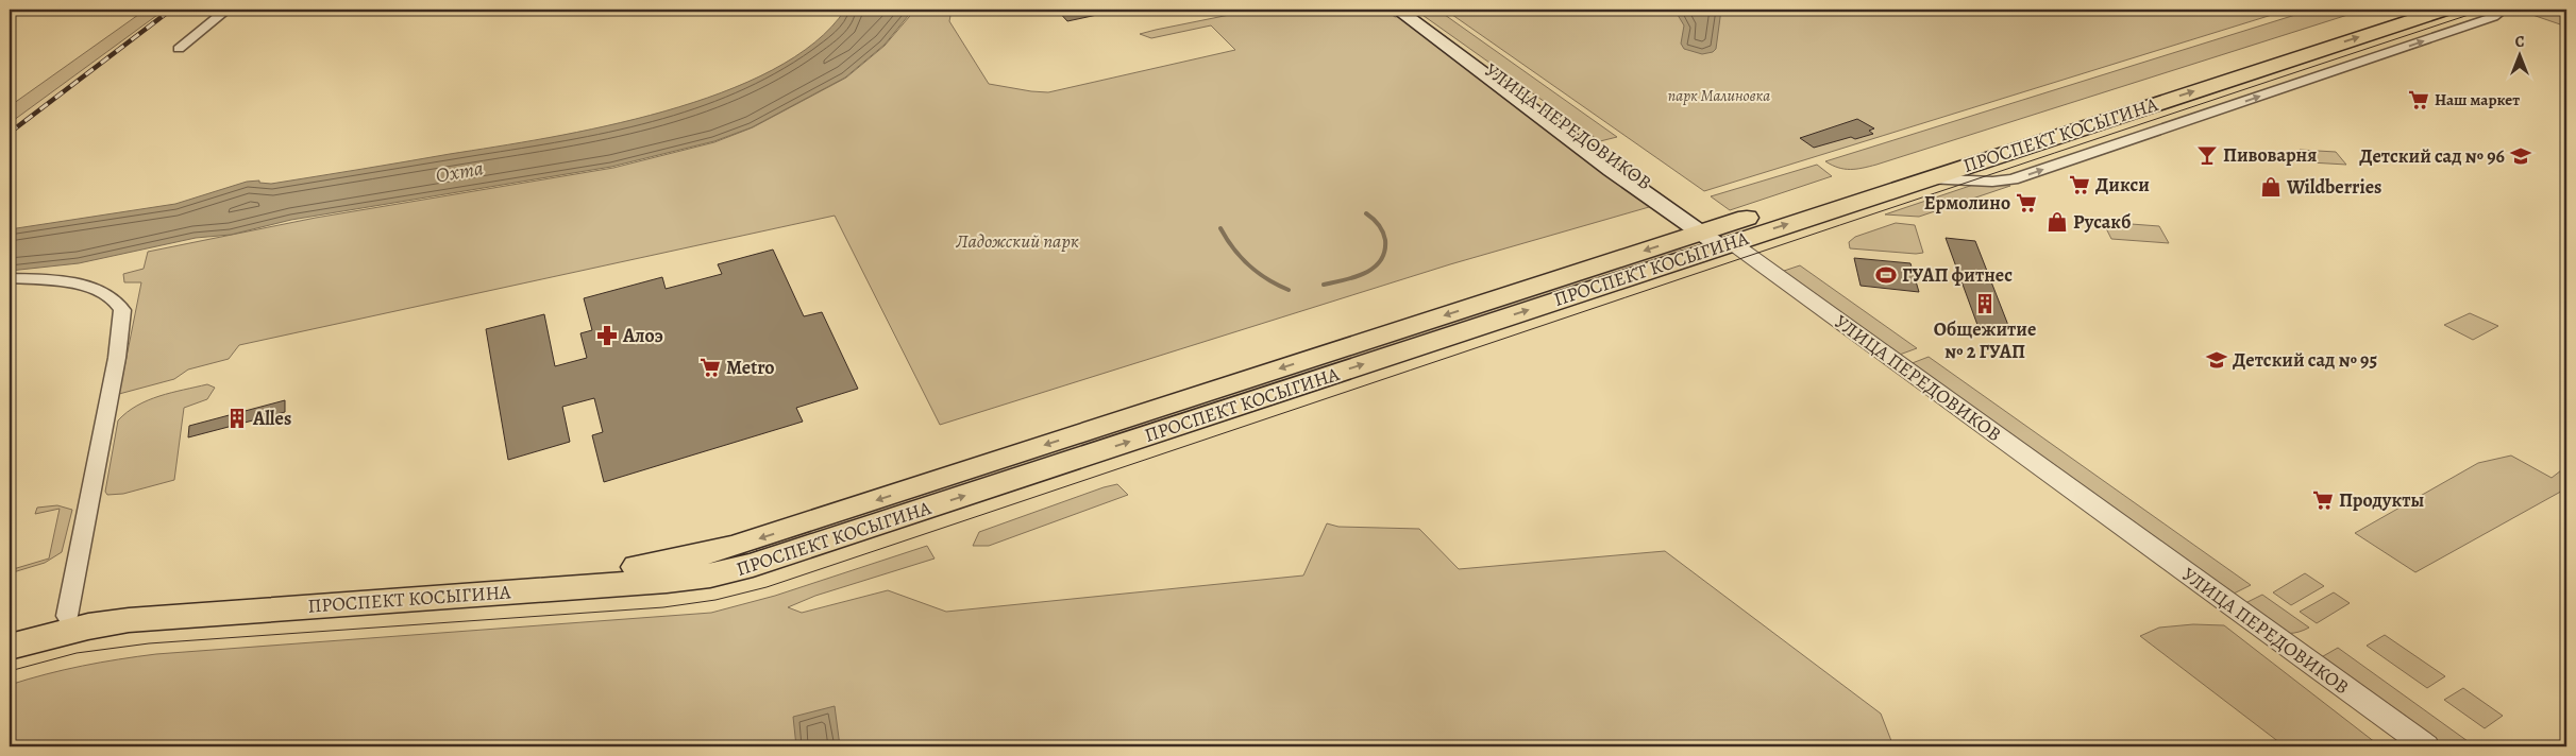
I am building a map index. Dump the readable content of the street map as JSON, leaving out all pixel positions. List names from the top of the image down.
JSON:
{
  "streets": {
    "main road": ["УЛИЦА ПЕРЕДОВИКОВ", "ПРОСПЕКТ КОСЫГИНА"]
  },
  "crossings": [
    ["УЛИЦА ПЕРЕДОВИКОВ", "ПРОСПЕКТ КОСЫГИНА"]
  ],
  "water": ["Охта"],
  "parks": ["парк Малиновка", "Ладожский парк"],
  "places": {
    "supermarket": [
      "Наш маркет",
      "Дикси",
      "Ермолино",
      "Metro",
      "Продукты"
    ],
    "bar": ["Пивоварня"],
    "school or university": ["Детский сад № 96", "Детский сад № 95"],
    "shop": ["Wildberries", "Русакб"],
    "sports": ["ГУАП фитнес"],
    "building": ["Общежитие № 2 ГУАП", "Alles"],
    "pharmacy": ["Алоэ"]
  },
  "north": "top"
}
